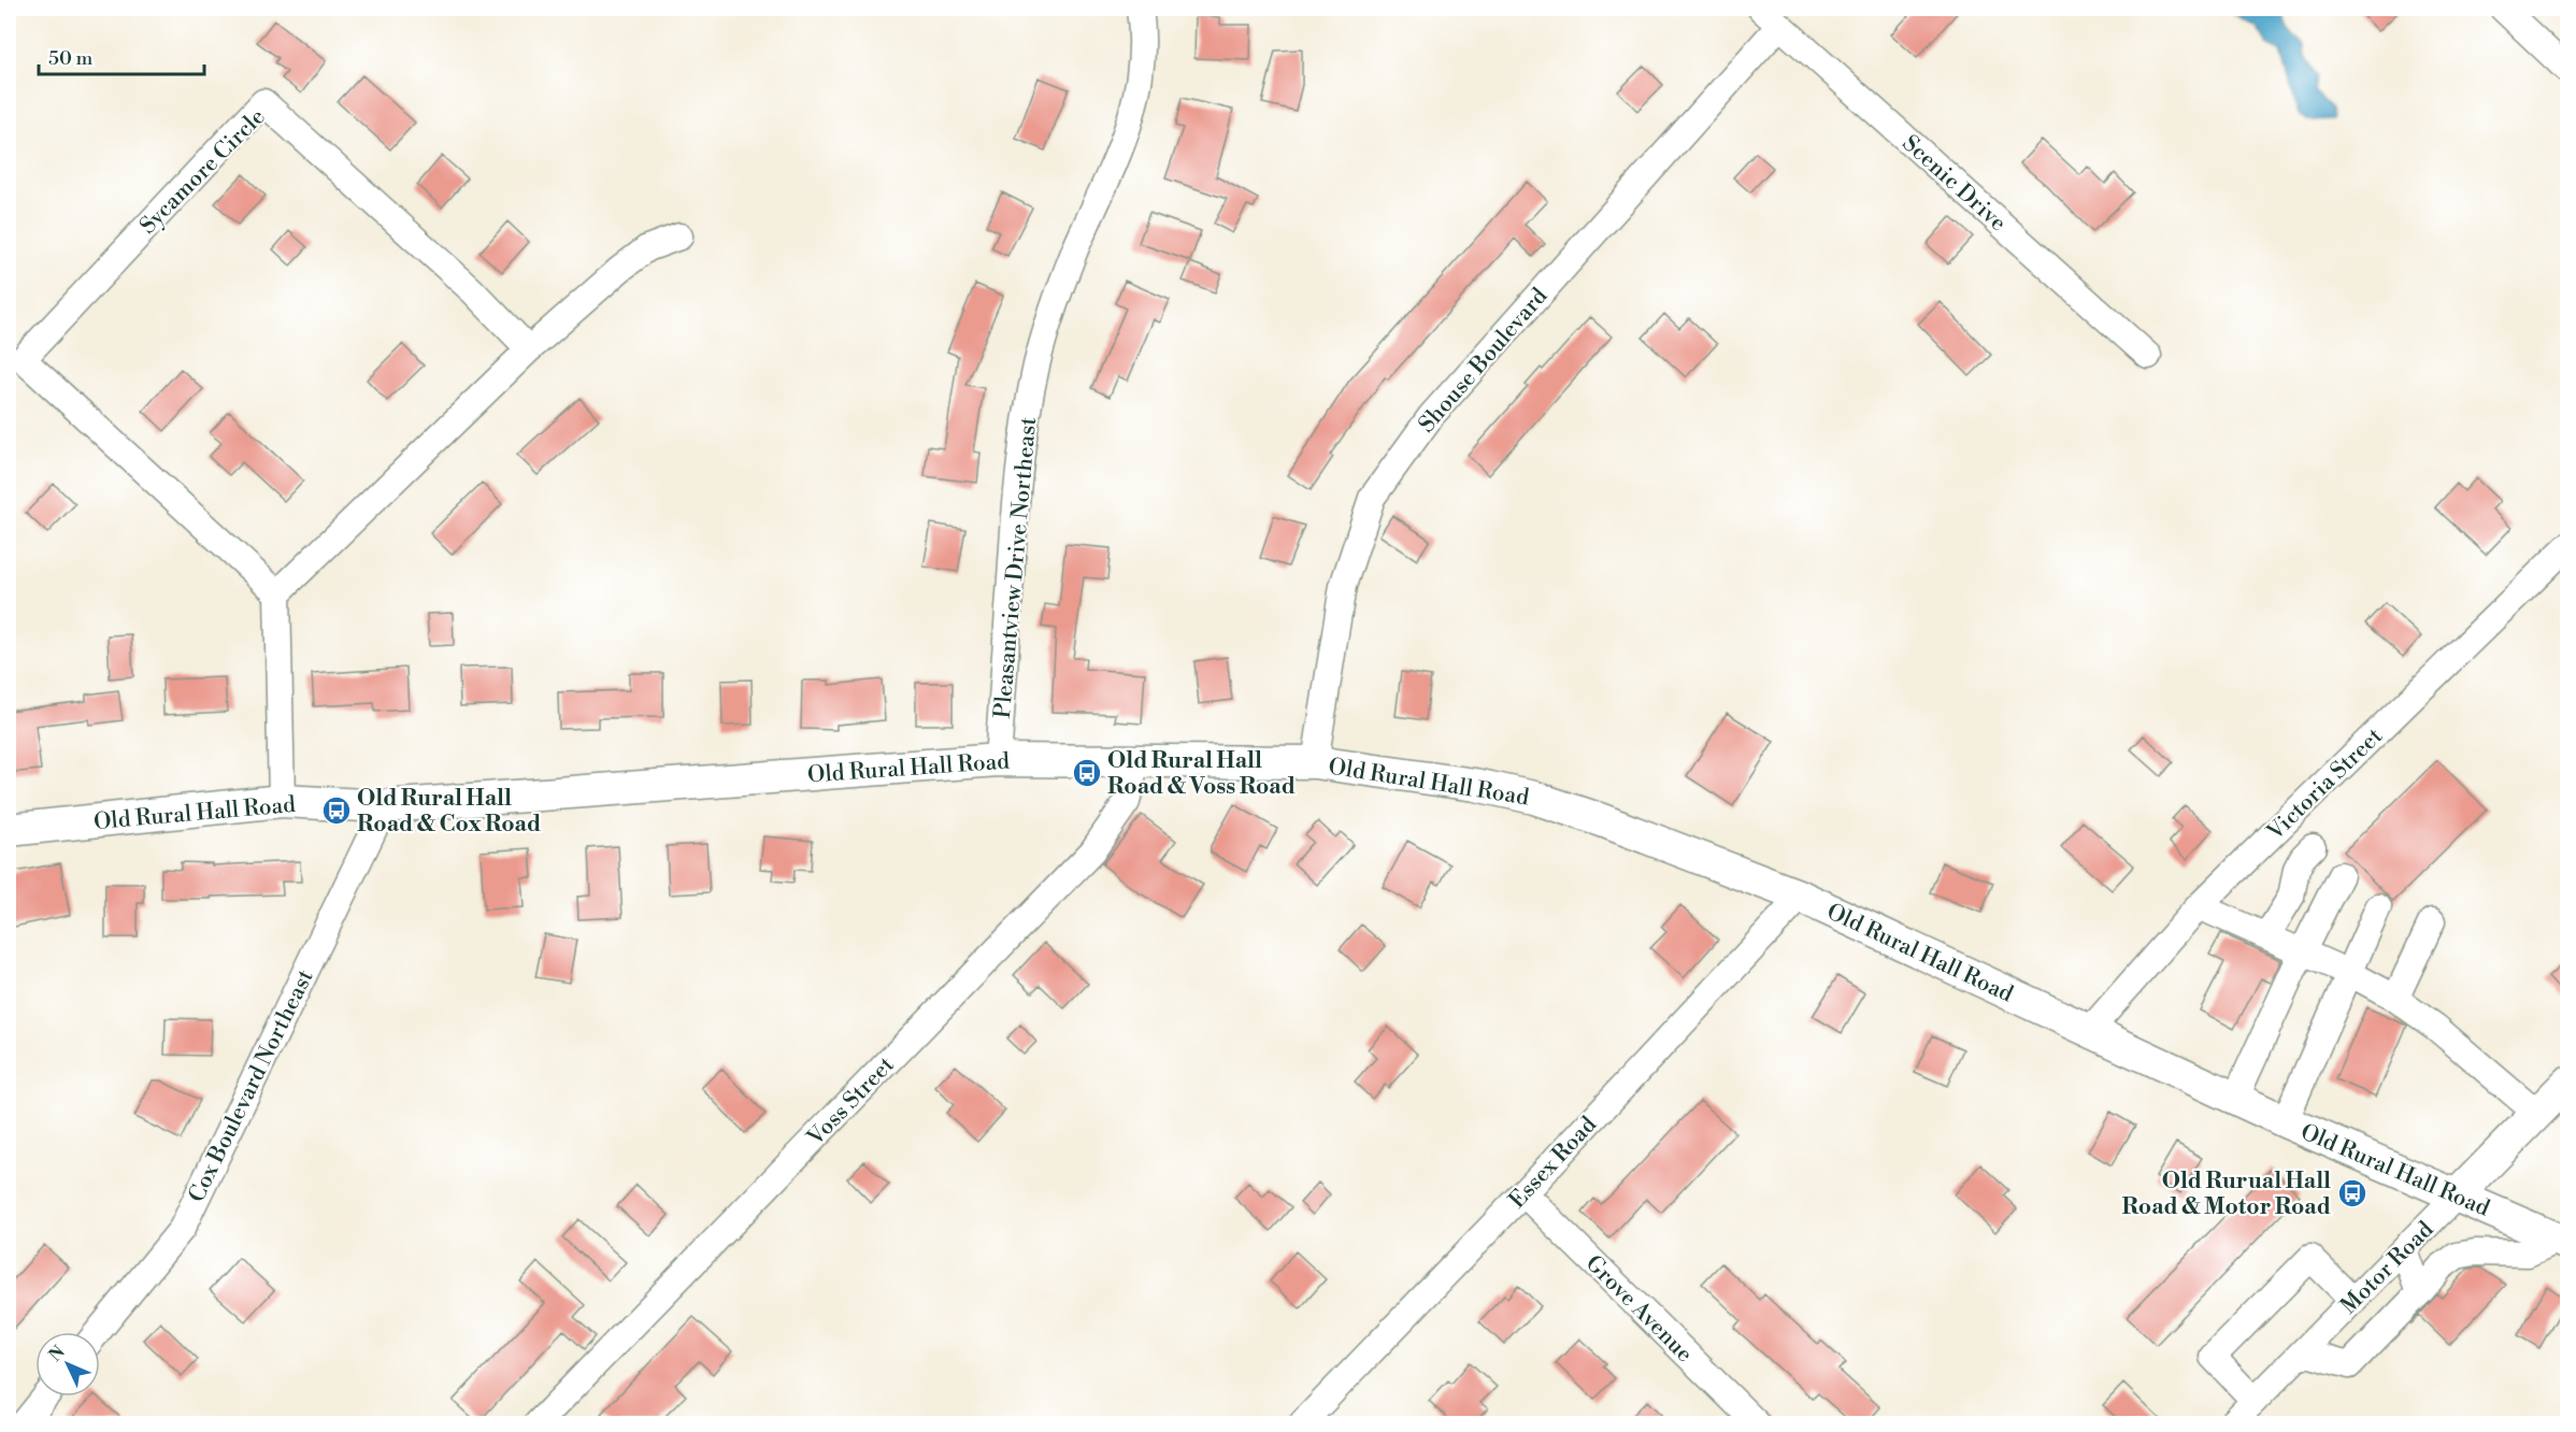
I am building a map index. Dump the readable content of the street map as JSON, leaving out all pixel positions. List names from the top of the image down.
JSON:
{
  "streets": {
    "main road": ["Old Rural Hall Road", "Motor Road"],
    "street": [
      "Sycamore Circle",
      "Scenic Drive",
      "Shouse Boulevard",
      "Pleasantview Drive Northeast",
      "Victoria Street",
      "Cox Boulevard Northeast",
      "Voss Street",
      "Essex Road",
      "Grove Avenue"
    ]
  },
  "crossings": [
    ["Scenic Drive", "Shouse Boulevard"],
    ["Shouse Boulevard", "Old Rural Hall Road"],
    ["Pleasantview Drive Northeast", "Old Rural Hall Road"],
    ["Old Rural Hall Road", "Victoria Street"],
    ["Old Rural Hall Road", "Cox Boulevard Northeast"],
    ["Old Rural Hall Road", "Voss Street"],
    ["Old Rural Hall Road", "Essex Road"],
    ["Old Rural Hall Road", "Motor Road"],
    ["Essex Road", "Grove Avenue"]
  ],
  "places": {
    "bus stop": ["Old Rural Hall Road & Voss Road", "Old Rural Hall Road & Cox Road", "Old Rurual Hall Road & Motor Road"]
  },
  "scale_bar": "50 m",
  "north": "top left"
}
